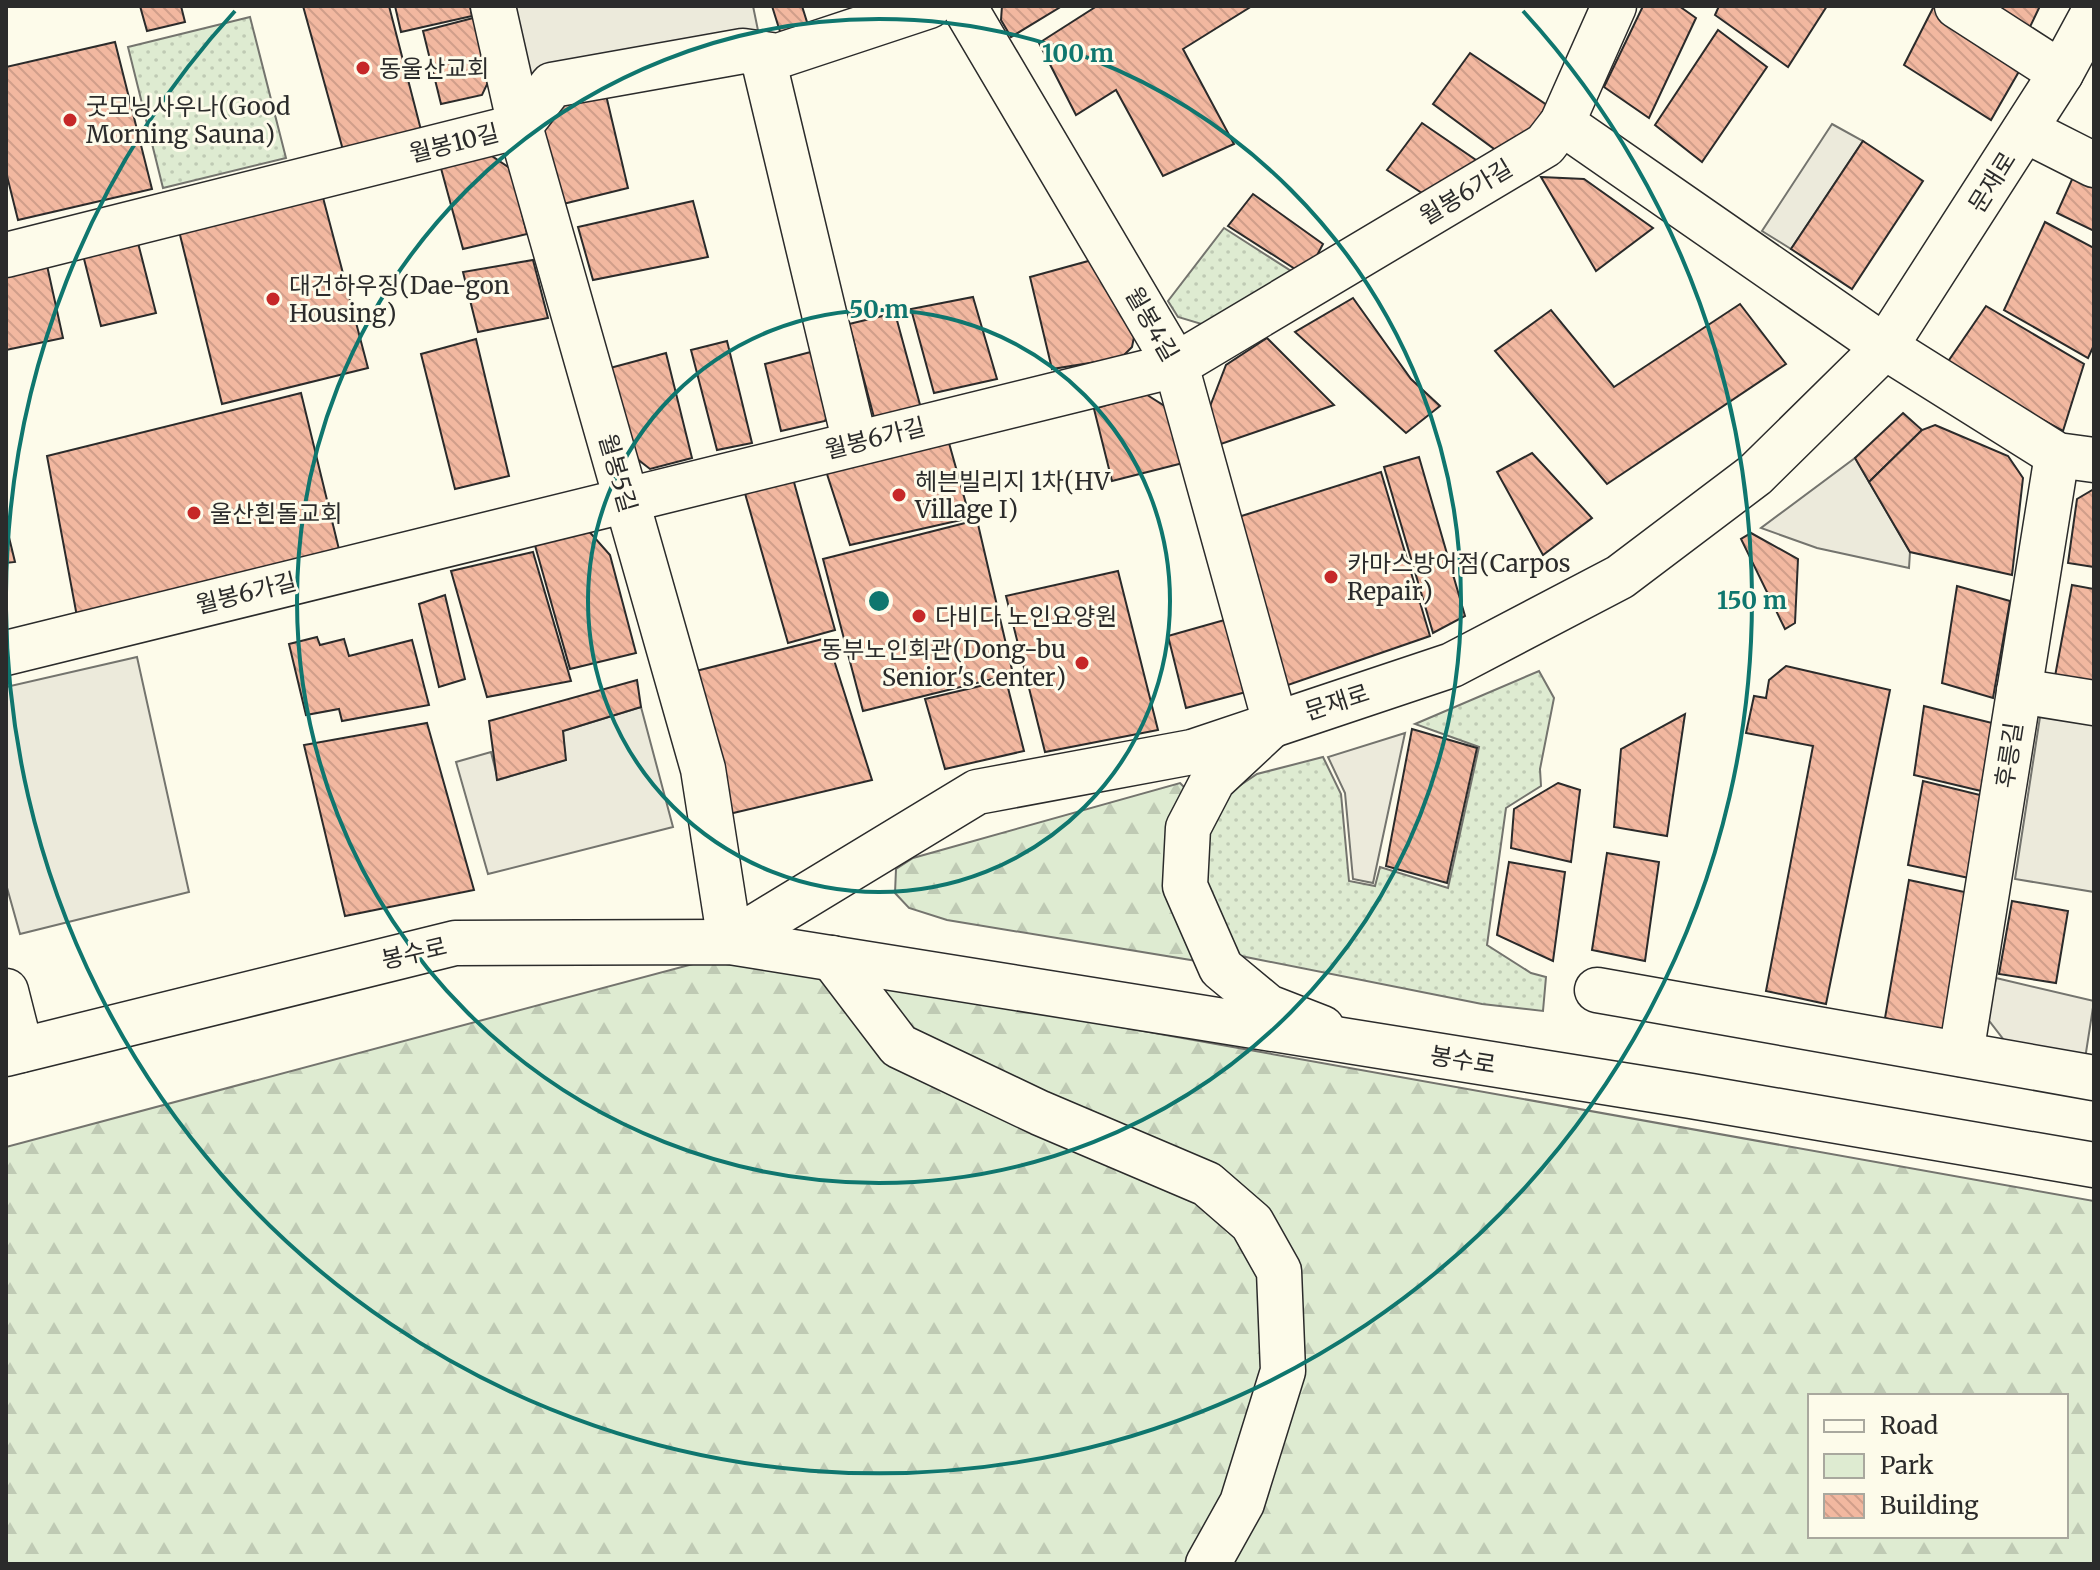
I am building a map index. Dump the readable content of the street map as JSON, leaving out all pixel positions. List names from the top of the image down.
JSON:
{
  "streets": {
    "street": [
      "월봉10길",
      "문재로",
      "월봉6가길",
      "월봉4길",
      "월봉5길",
      "후릉길",
      "봉수로"
    ]
  },
  "crossings": [
    ["월봉10길", "월봉5길"],
    ["문재로", "월봉4길"],
    ["문재로", "월봉5길"],
    ["문재로", "후릉길"],
    ["문재로", "봉수로"],
    ["월봉6가길", "월봉4길"],
    ["월봉6가길", "월봉5길"],
    ["월봉5길", "봉수로"]
  ],
  "places": [
    "동울산교회",
    "굿모닝사우나(Good Morning Sauna)",
    "대건하우징(Dae-gon Housing)",
    "헤븐빌리지 1차(HV Village I)",
    "울산흰돌교회",
    "카마스방어점(Carpos Repair)",
    "다비다 노인요양원",
    "동부노인회관(Dong-bu Senior's Center)"
  ],
  "legend": ["Road", "Park", "Building"],
  "rings": ["100 m", "50 m", "150 m"]
}
